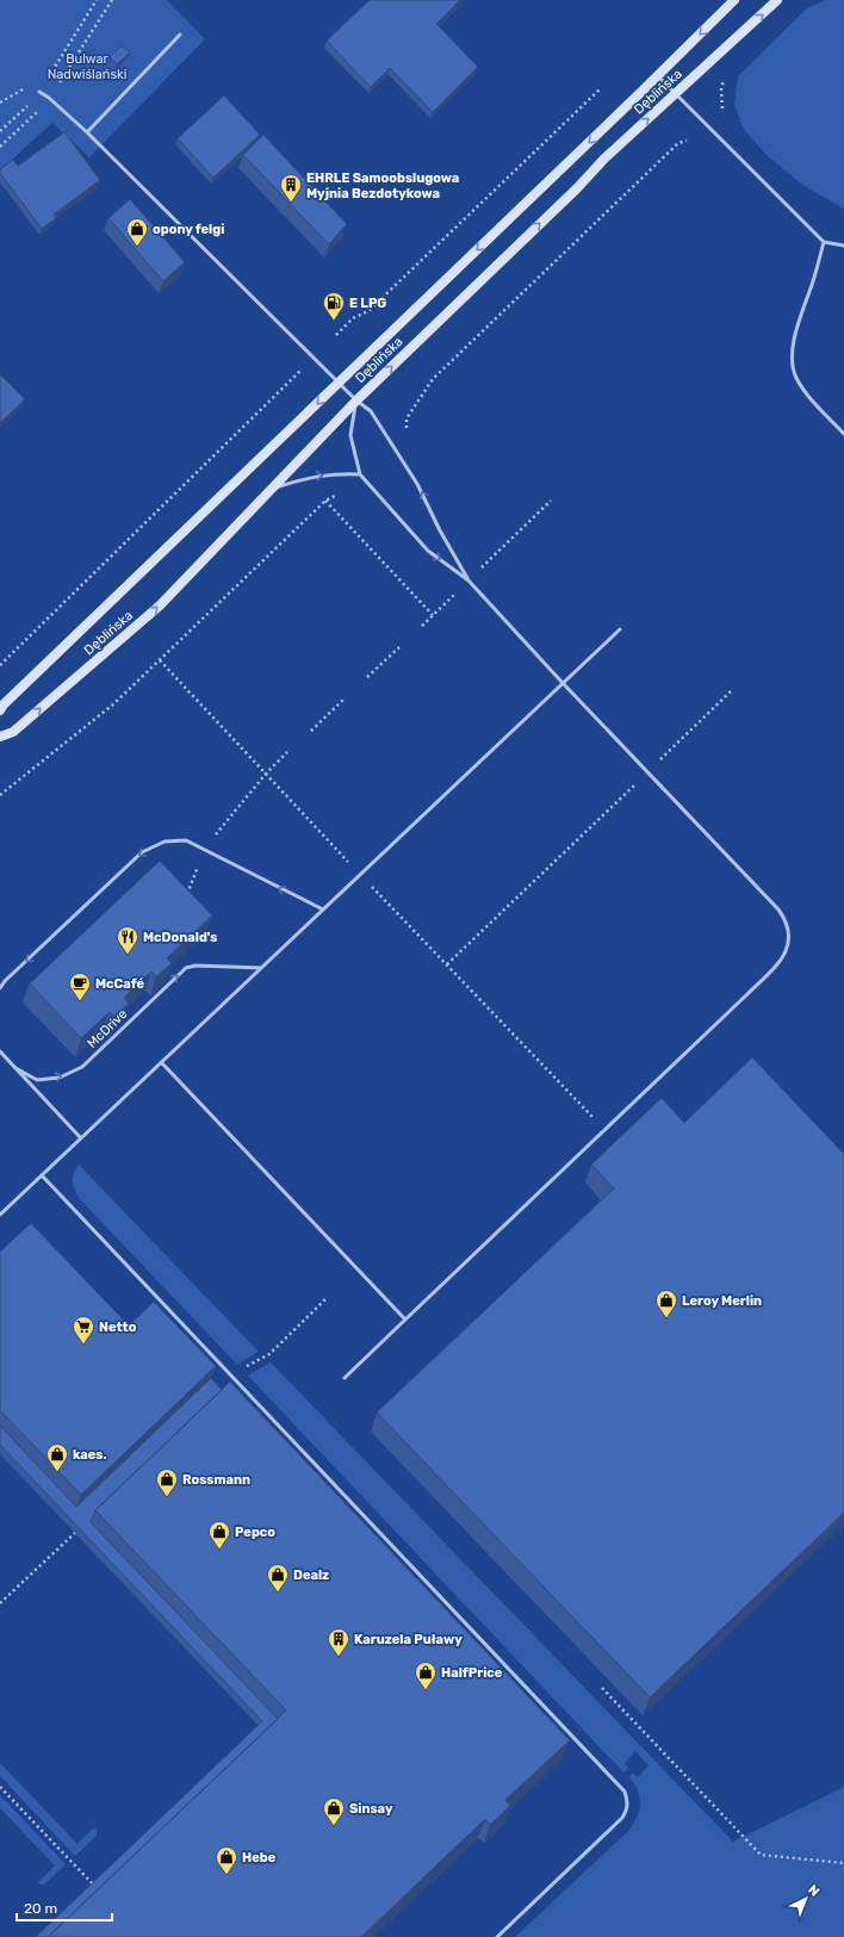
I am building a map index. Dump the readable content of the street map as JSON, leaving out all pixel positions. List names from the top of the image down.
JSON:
{
  "streets": {
    "main road": ["Dęblińska"],
    "lane": ["McDrive"]
  },
  "one_way": ["McDrive"],
  "parks": ["Bulwar Nadwiślański"],
  "places": {
    "building": ["EHRLE Samoobslugowa Myjnia Bezdotykowa", "Karuzela Puławy"],
    "shop": [
      "opony felgi",
      "Leroy Merlin",
      "kaes.",
      "Rossmann",
      "Pepco",
      "Dealz",
      "HalfPrice",
      "Sinsay",
      "Hebe"
    ],
    "fuel station": ["E LPG"],
    "restaurant": ["McDonald's"],
    "cafe": ["McCafé"],
    "supermarket": ["Netto"]
  },
  "scale_bar": "20 m",
  "north": "top right"
}
